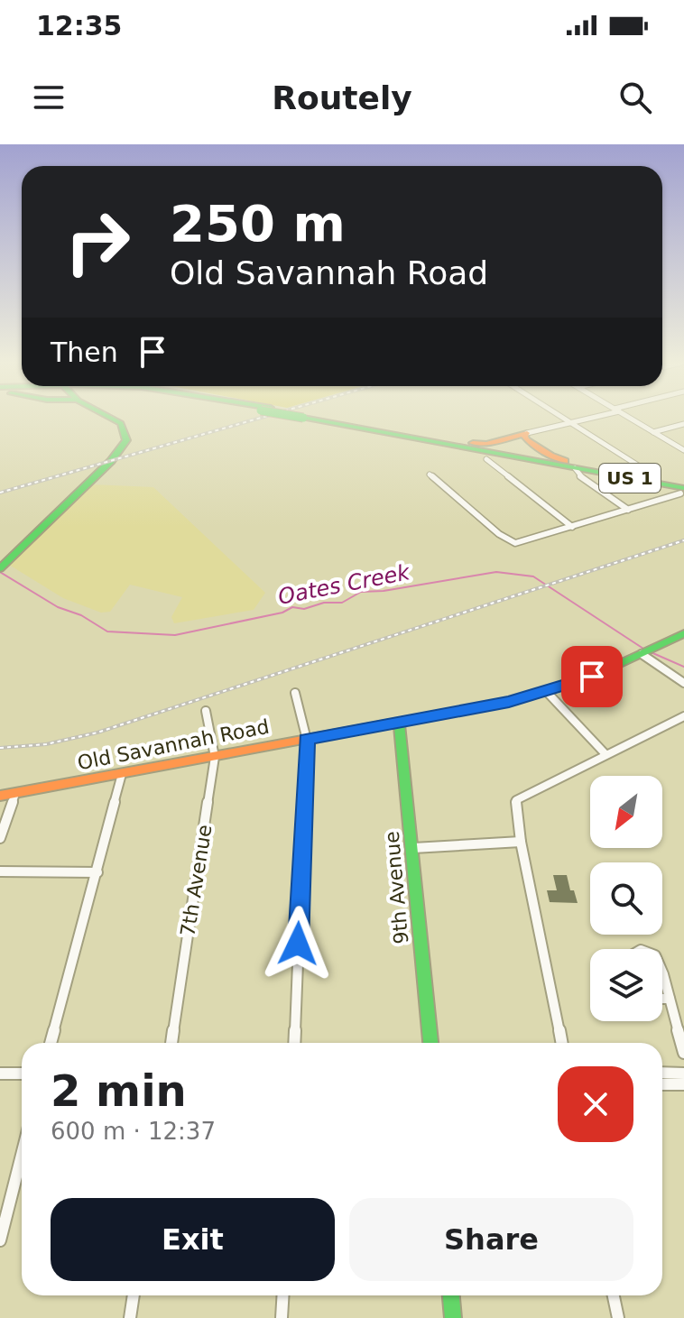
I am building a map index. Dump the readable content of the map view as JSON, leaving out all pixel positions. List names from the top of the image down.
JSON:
{
  "streets": {
    "main road": ["US 1", "Old Savannah Road", "9th Avenue"],
    "street": ["7th Avenue"]
  },
  "crossings": [
    ["Old Savannah Road", "7th Avenue"],
    ["Old Savannah Road", "9th Avenue"]
  ],
  "water": ["Oates Creek"],
  "north": "bottom left",
  "page": {
    "status": "12:35",
    "header": "Routely",
    "turn": ["250 m", "Old Savannah Road"],
    "then": "Then",
    "heading": ["2 min", "600 m · 12:37"],
    "buttons": ["Exit", "Share"]
  }
}
